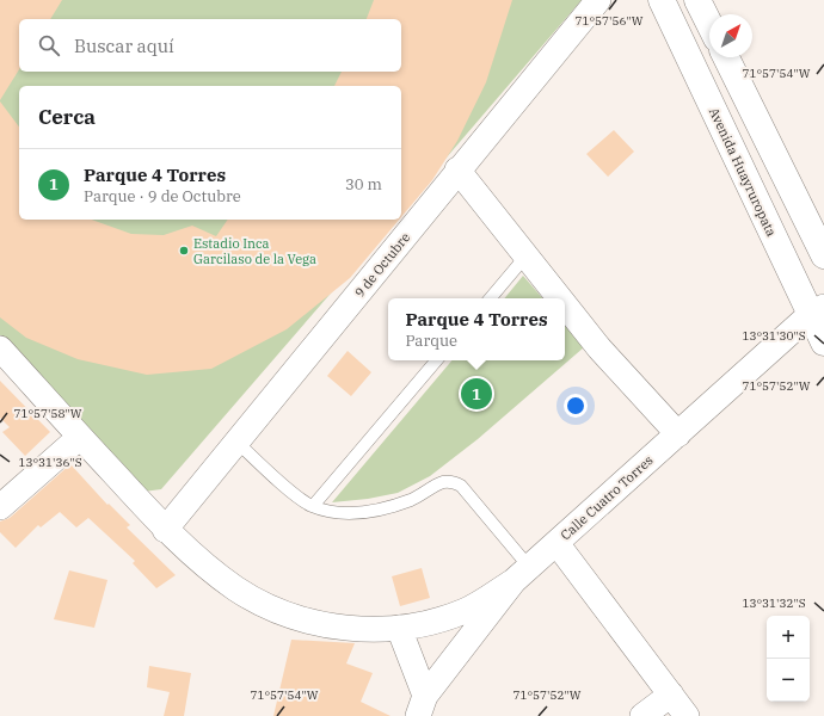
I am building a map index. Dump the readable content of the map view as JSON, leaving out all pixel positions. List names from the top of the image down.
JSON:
{
  "streets": {
    "main road": ["Avenida Huayruropata"],
    "street": ["9 de Octubre", "Calle Cuatro Torres"]
  },
  "crossings": [
    ["Avenida Huayruropata", "Calle Cuatro Torres"]
  ],
  "places": ["Estadio Inca Garcilaso de la Vega"],
  "north": "top right",
  "page": {
    "search": "Buscar aquí",
    "heading": "Cerca",
    "list": [
      {
        "mark": "1",
        "name": "Parque 4 Torres",
        "note": "Parque · 9 de Octubre",
        "value": "30 m"
      }
    ],
    "popup": ["Parque 4 Torres", "Parque"],
    "pins": "1",
    "map_buttons": ["+", "−"]
  },
  "coordinates": [
    "71°57'56\"W",
    "71°57'54\"W",
    "13°31'30\"S",
    "71°57'52\"W",
    "71°57'58\"W",
    "13°31'36\"S",
    "13°31'32\"S"
  ]
}
